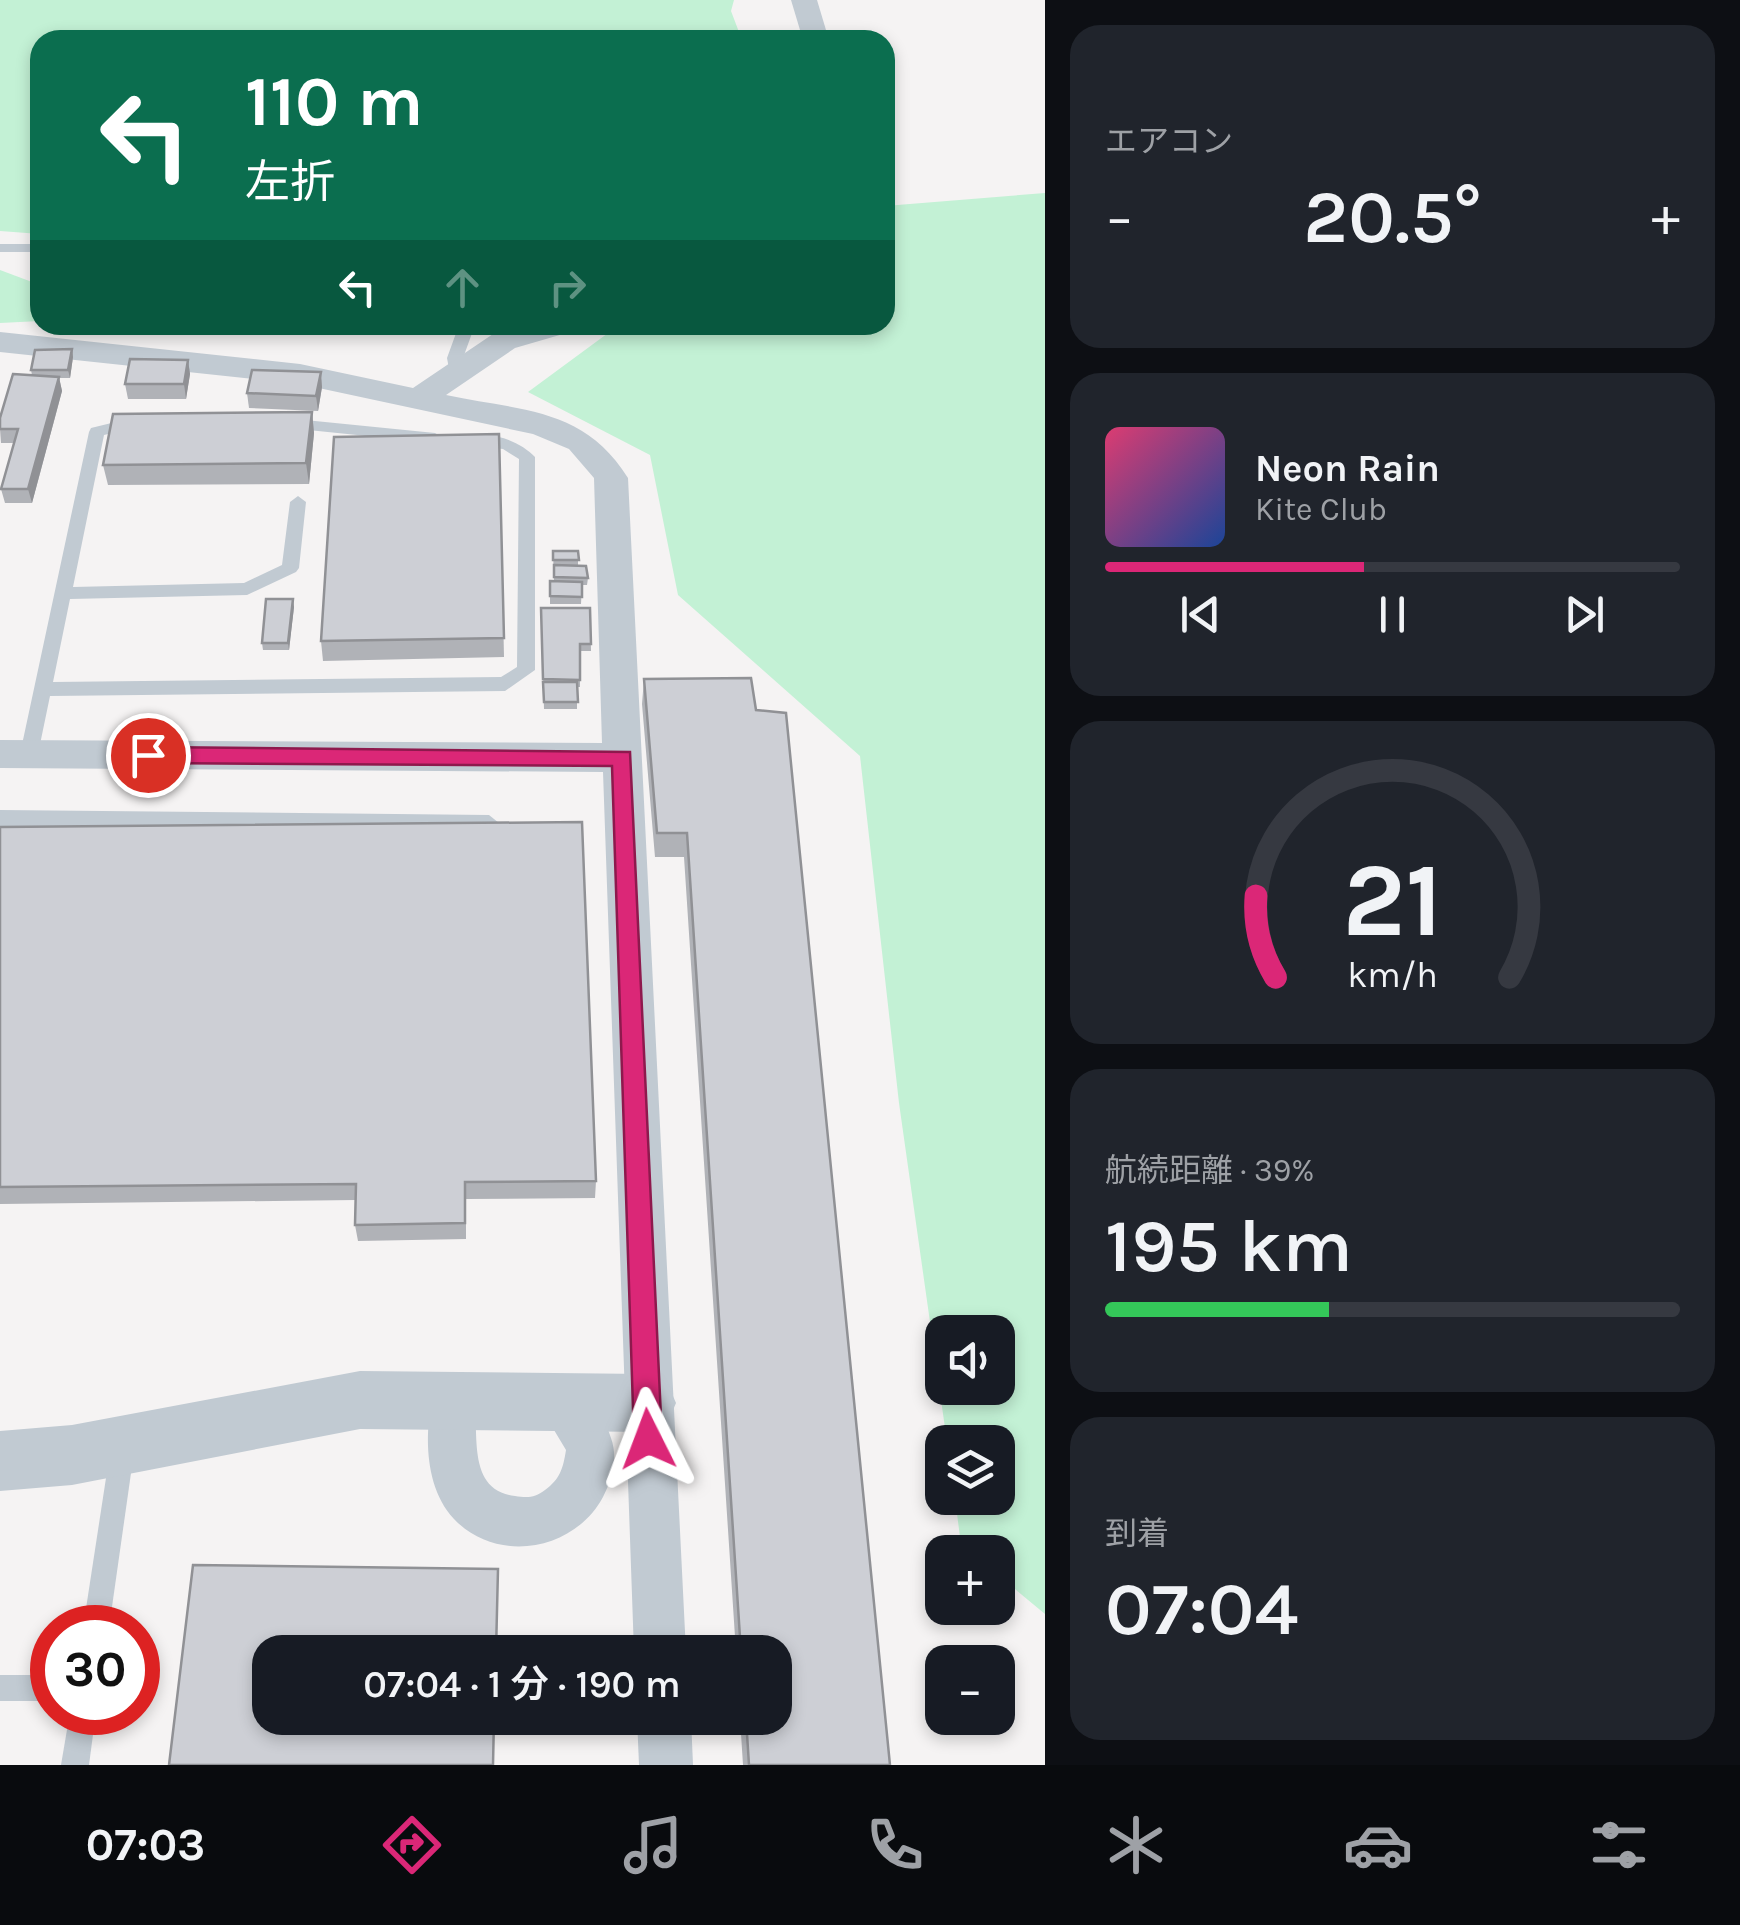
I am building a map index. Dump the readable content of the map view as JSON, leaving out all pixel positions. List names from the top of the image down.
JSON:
{
  "page": {
    "tile": [
      "エアコン",
      ["航続距離 · 39%", "195 km"],
      ["到着", "07:04"]
    ],
    "turn": ["110 m", "左折"],
    "heat": ["−", "20.5°", "+"],
    "song": ["Neon Rain", "Kite Club"],
    "map_buttons": ["+", "−"],
    "limit": "30",
    "trip": "07:04 · 1 分 · 190 m",
    "tabs": "07:03",
    "gauge": ["21", "km/h"]
  }
}
